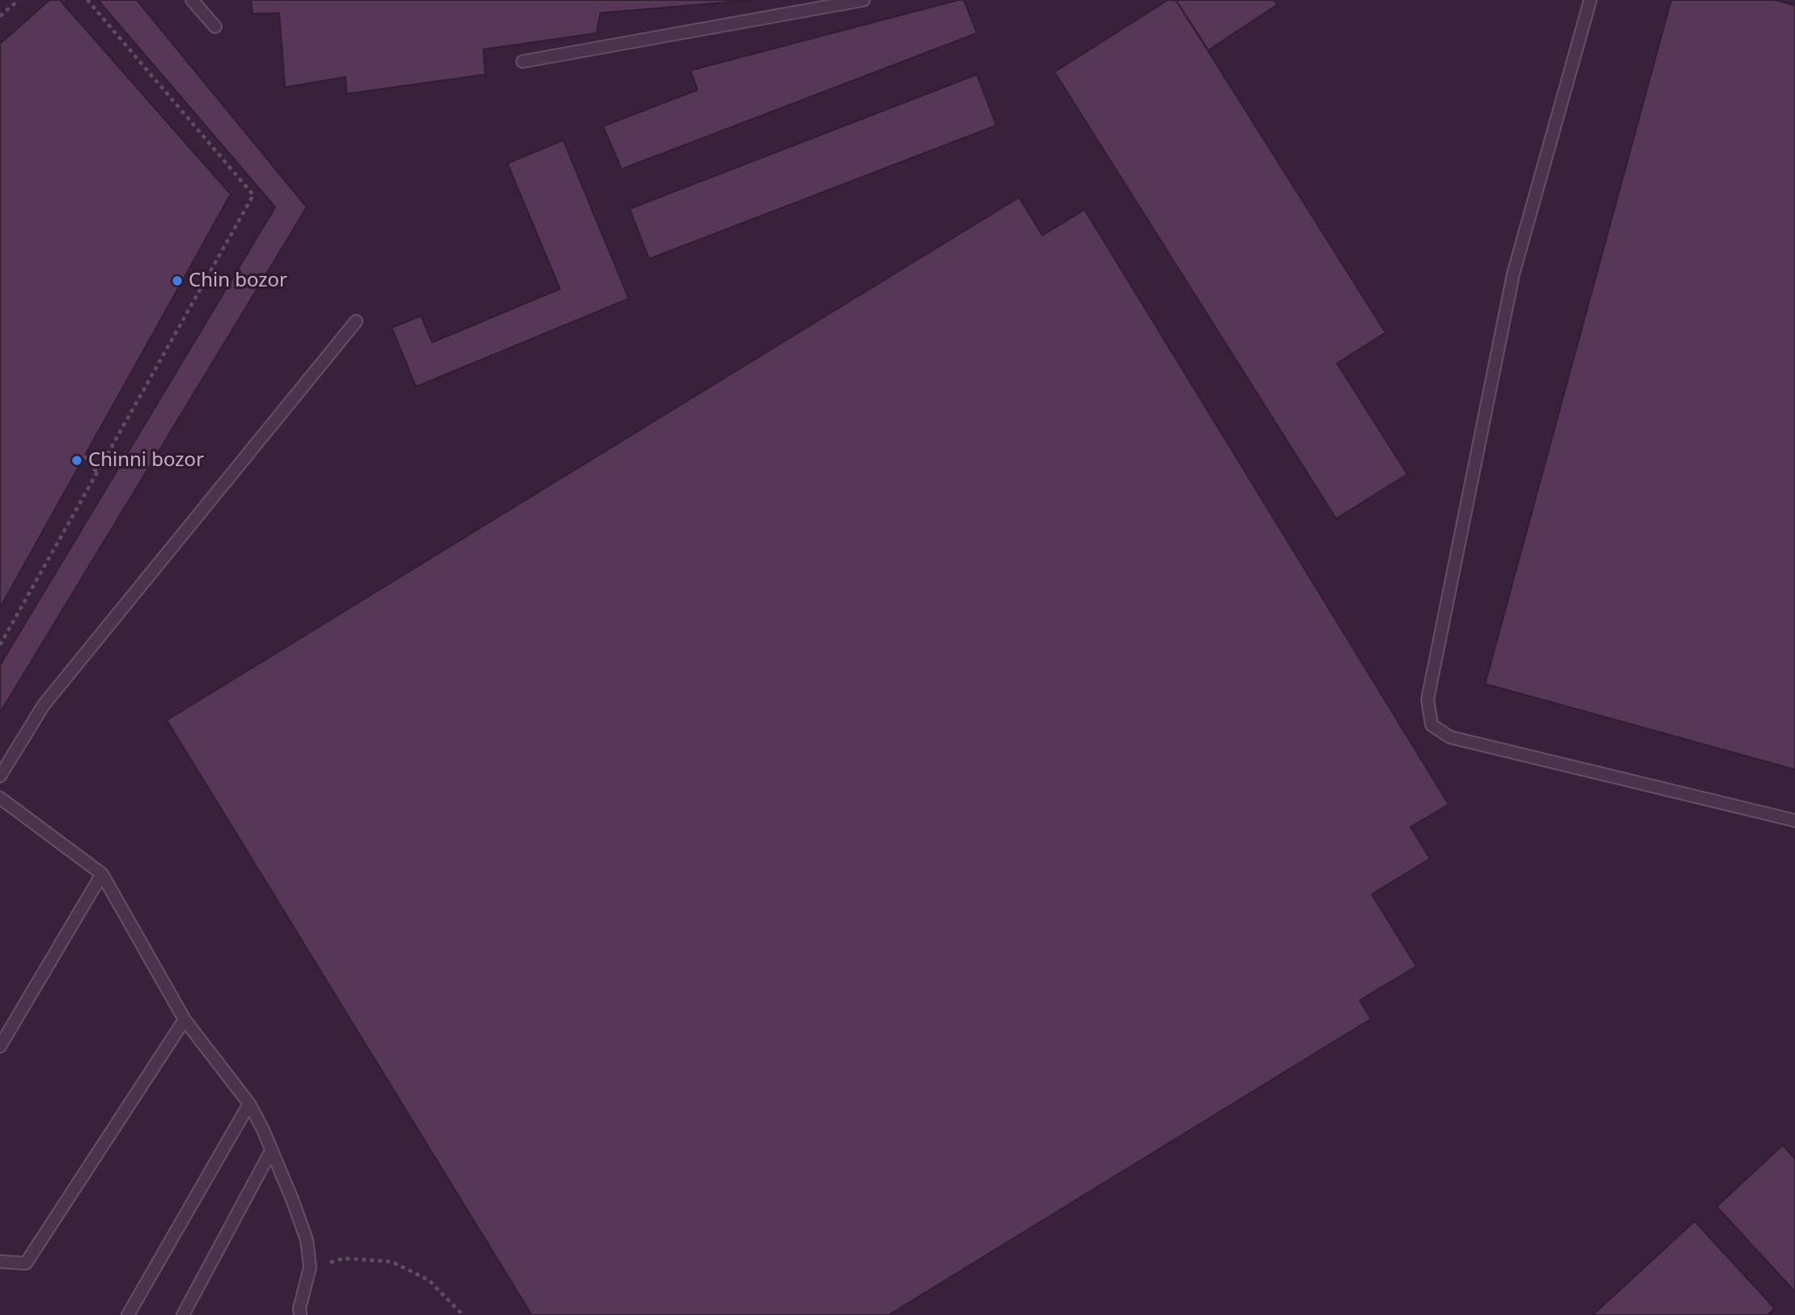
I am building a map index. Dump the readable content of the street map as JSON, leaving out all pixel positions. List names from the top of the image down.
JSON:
{
  "places": ["Chin bozor", "Chinni bozor"]
}
